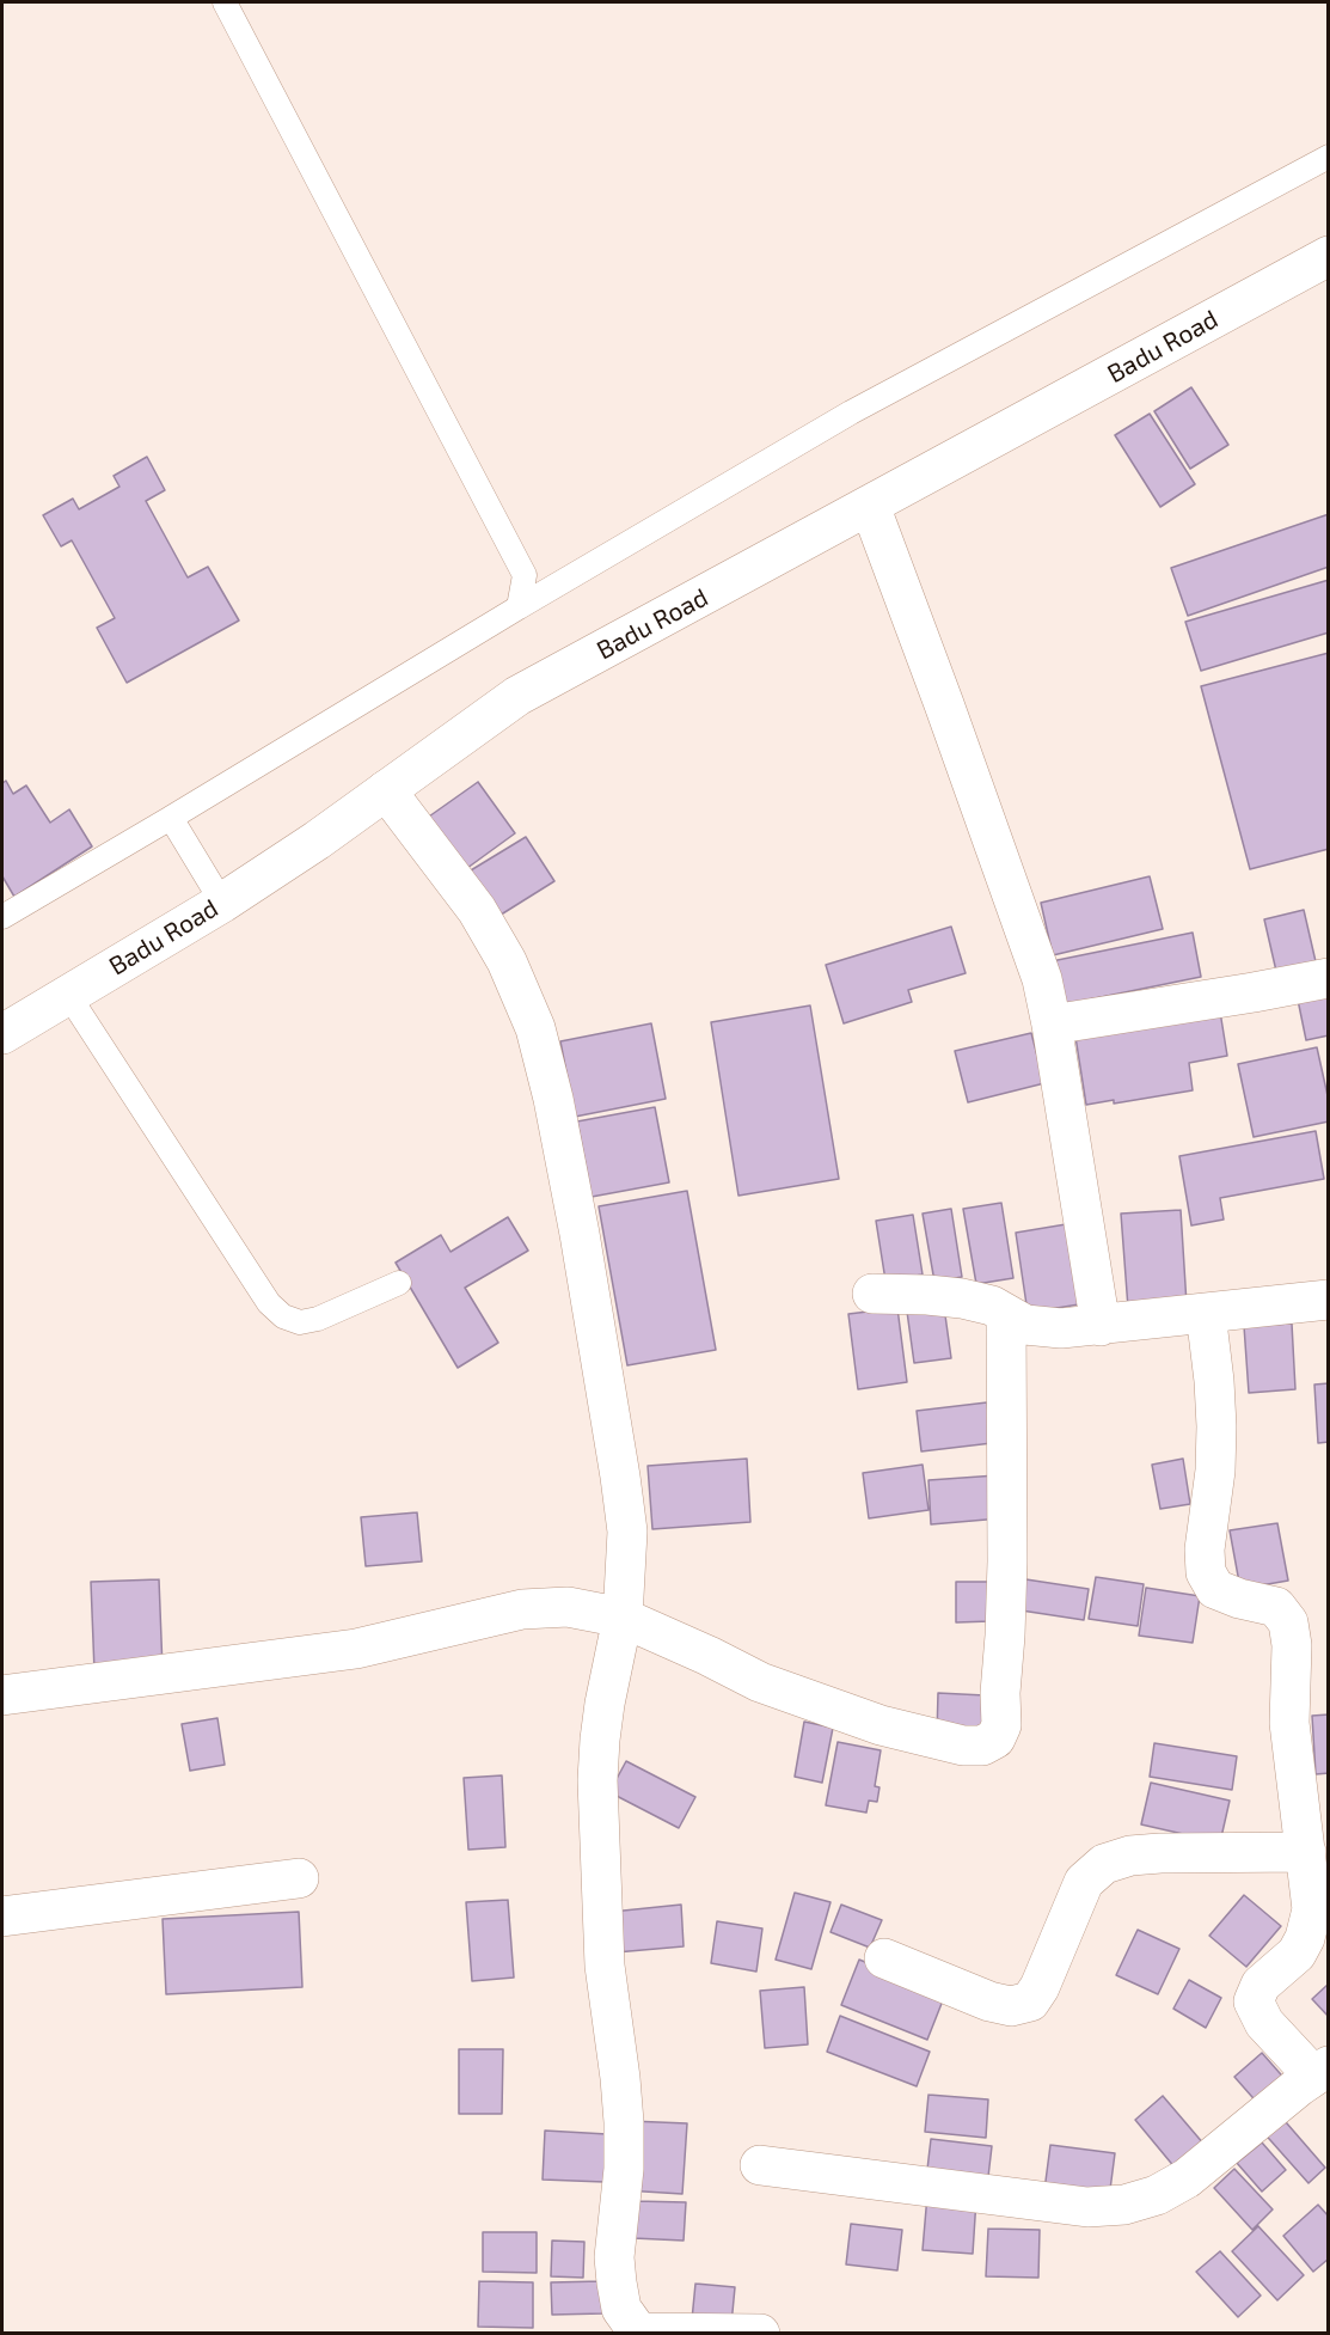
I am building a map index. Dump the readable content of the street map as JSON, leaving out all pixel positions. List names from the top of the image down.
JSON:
{
  "streets": {
    "street": ["Badu Road"]
  }
}
